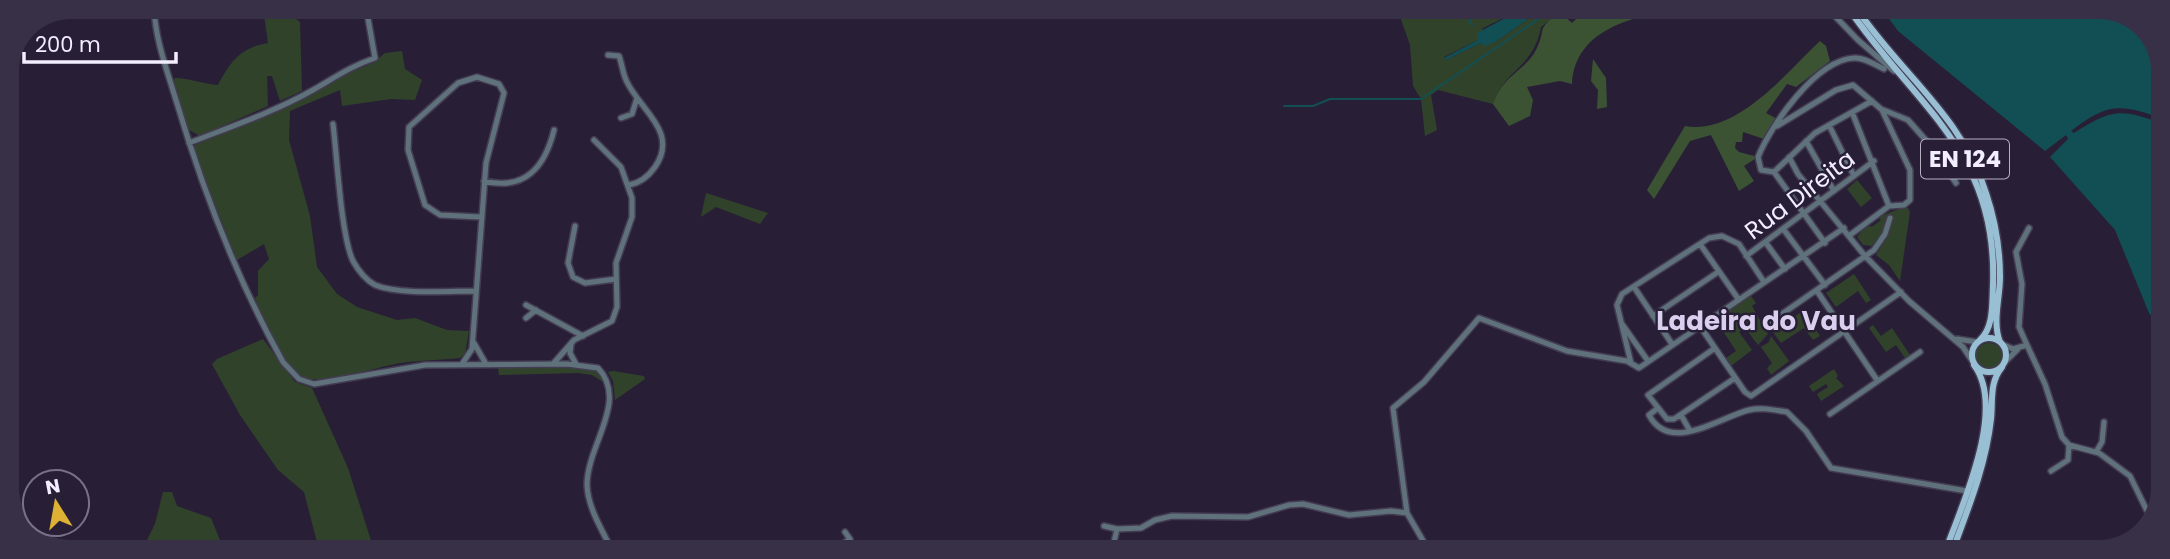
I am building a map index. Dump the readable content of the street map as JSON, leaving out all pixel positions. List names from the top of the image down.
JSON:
{
  "streets": {
    "main road": ["EN 124"],
    "street": ["Rua Direita"]
  },
  "districts": ["Ladeira do Vau"],
  "scale_bar": "200 m",
  "north": "top"
}
